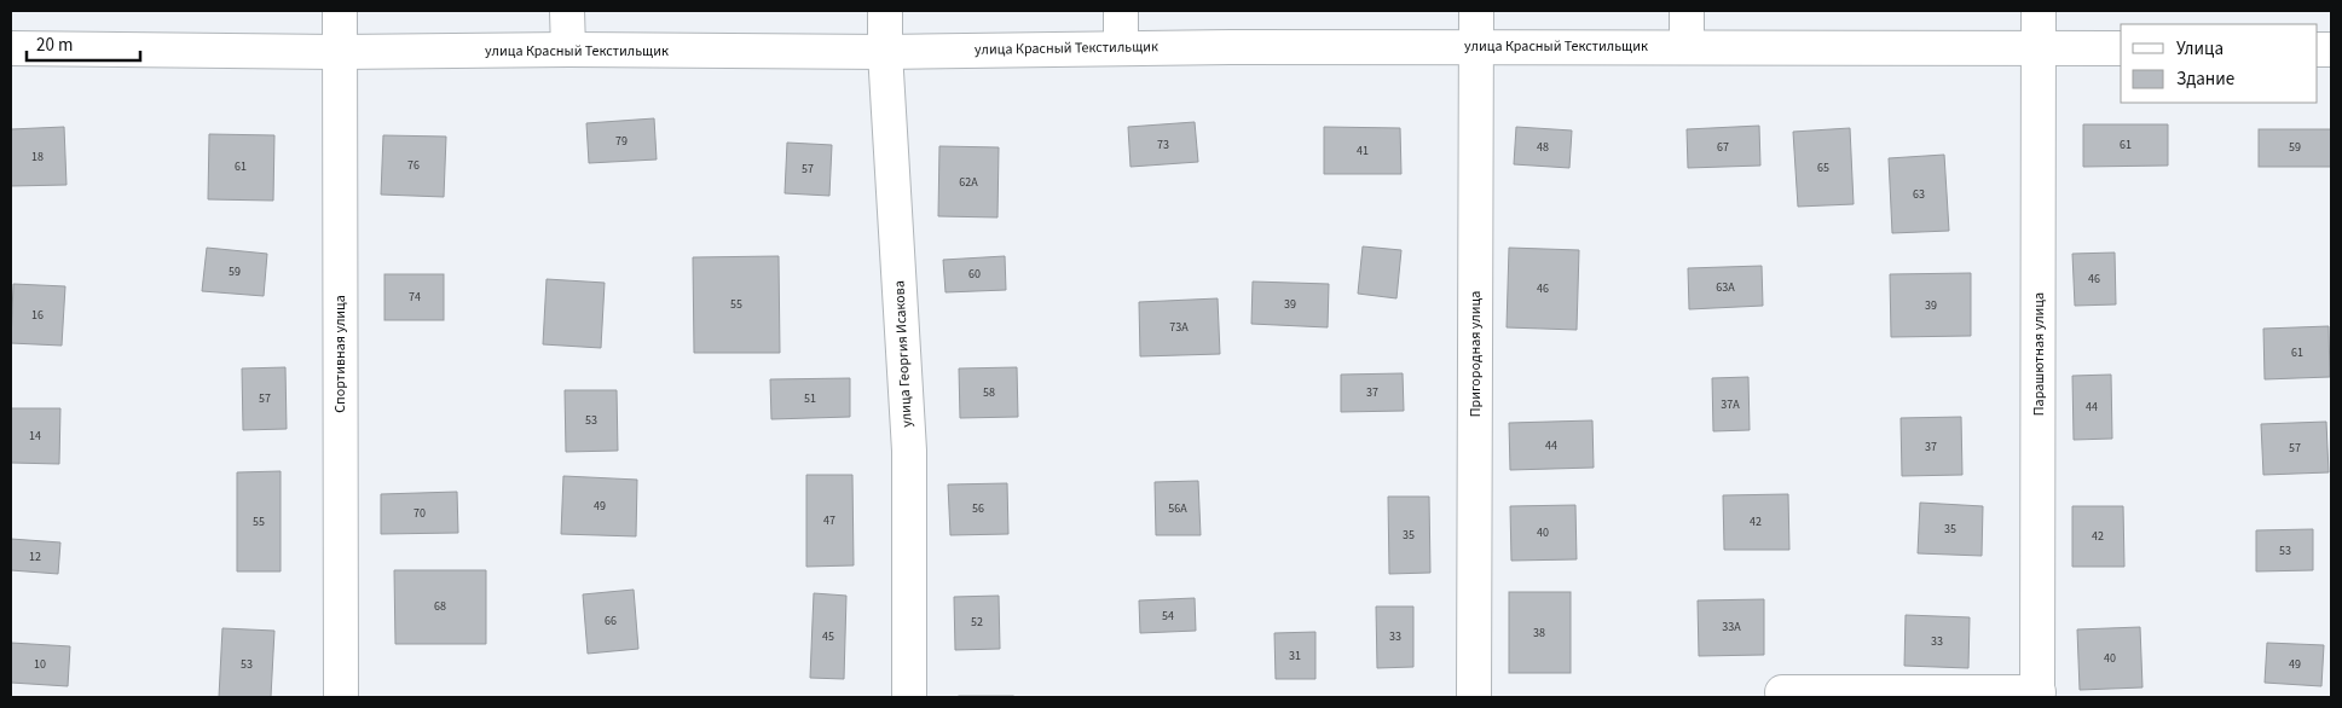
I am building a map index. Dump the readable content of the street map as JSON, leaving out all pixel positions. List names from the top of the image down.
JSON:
{
  "streets": {
    "street": [
      "улица Красный Текстильщик",
      "Спортивная улица",
      "улица Георгия Исакова",
      "Пригородная улица",
      "Парашютная улица"
    ]
  },
  "crossings": [
    ["улица Красный Текстильщик", "Спортивная улица"],
    ["улица Красный Текстильщик", "улица Георгия Исакова"],
    ["улица Красный Текстильщик", "Пригородная улица"],
    ["улица Красный Текстильщик", "Парашютная улица"]
  ],
  "house_numbers": [
    "79",
    "73",
    "61",
    "48",
    "67",
    "59",
    "41",
    "18",
    "76",
    "61",
    "65",
    "57",
    "62А",
    "63",
    "59",
    "60",
    "46",
    "63А",
    "46",
    "74",
    "55",
    "39",
    "39",
    "16",
    "73А",
    "61",
    "58",
    "37",
    "57",
    "51",
    "37А",
    "44",
    "53",
    "14",
    "44",
    "37",
    "57",
    "49",
    "56",
    "56А",
    "70",
    "47",
    "55",
    "42",
    "35",
    "40",
    "35",
    "42",
    "53",
    "12",
    "68",
    "54",
    "66",
    "52",
    "33А",
    "38",
    "45",
    "33",
    "33",
    "31",
    "40",
    "10",
    "53",
    "49"
  ],
  "legend": ["Улица", "Здание"],
  "scale_bar": "20 m"
}
